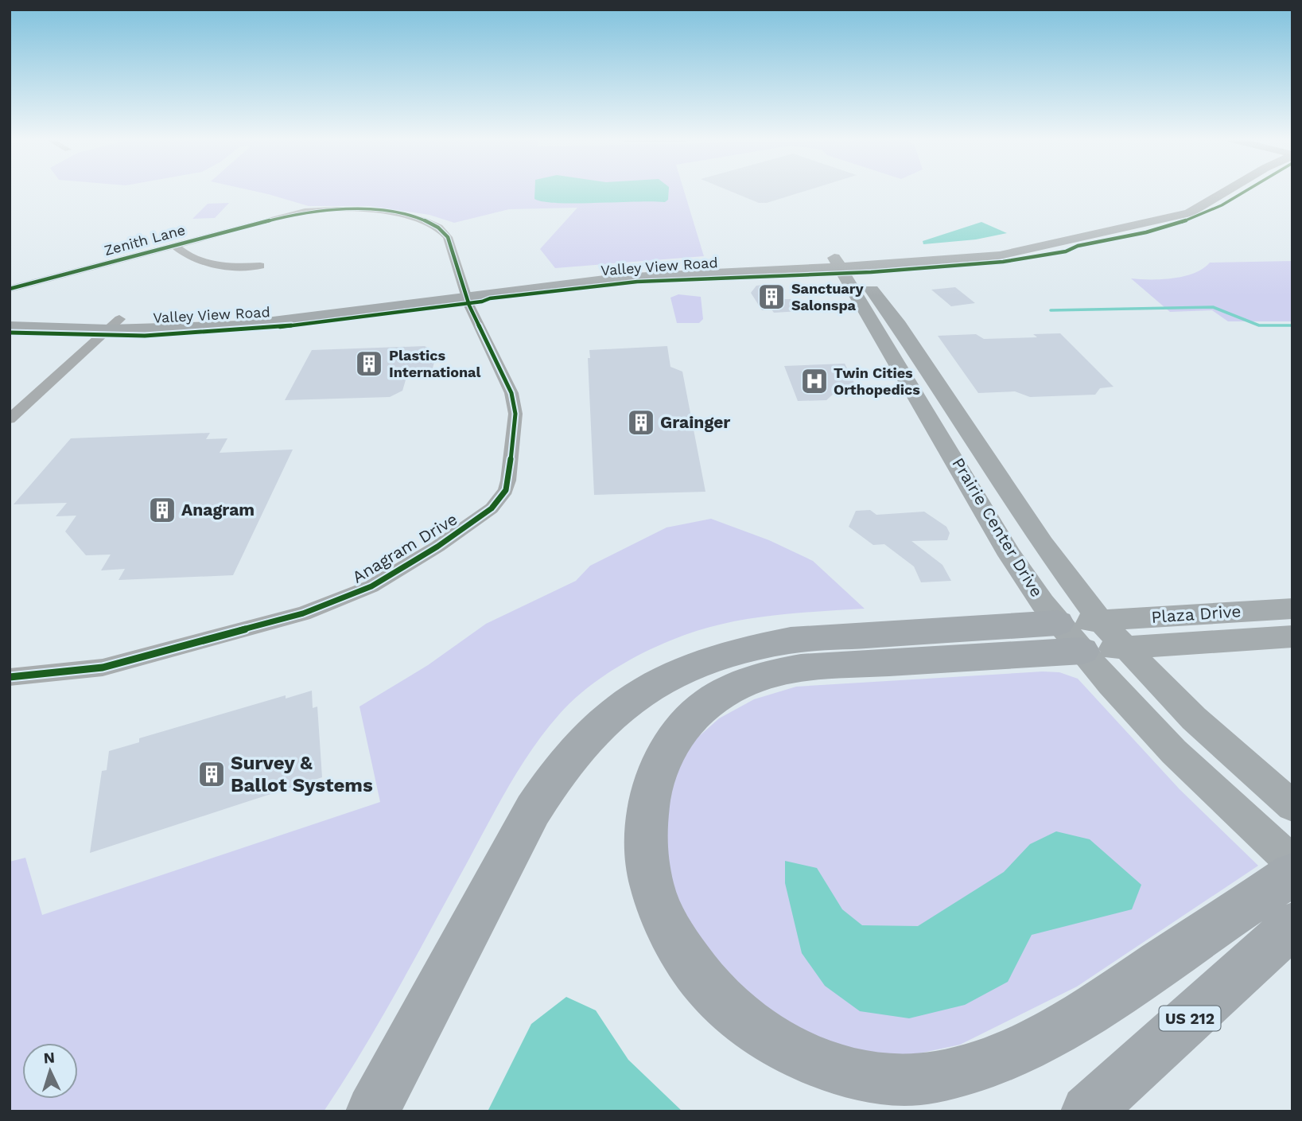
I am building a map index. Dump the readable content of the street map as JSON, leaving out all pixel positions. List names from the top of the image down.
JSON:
{
  "streets": {
    "highway": ["US 212"],
    "main road": ["Valley View Road", "Prairie Center Drive", "Plaza Drive"],
    "street": ["Zenith Lane", "Anagram Drive"]
  },
  "crossings": [
    ["Zenith Lane", "Valley View Road"],
    ["Zenith Lane", "Anagram Drive"],
    ["Valley View Road", "Prairie Center Drive"],
    ["Valley View Road", "Anagram Drive"],
    ["Prairie Center Drive", "Plaza Drive"]
  ],
  "places": {
    "building": [
      "Sanctuary Salonspa",
      "Plastics International",
      "Grainger",
      "Anagram",
      "Survey & Ballot Systems"
    ],
    "hospital": ["Twin Cities Orthopedics"]
  },
  "north": "top"
}
